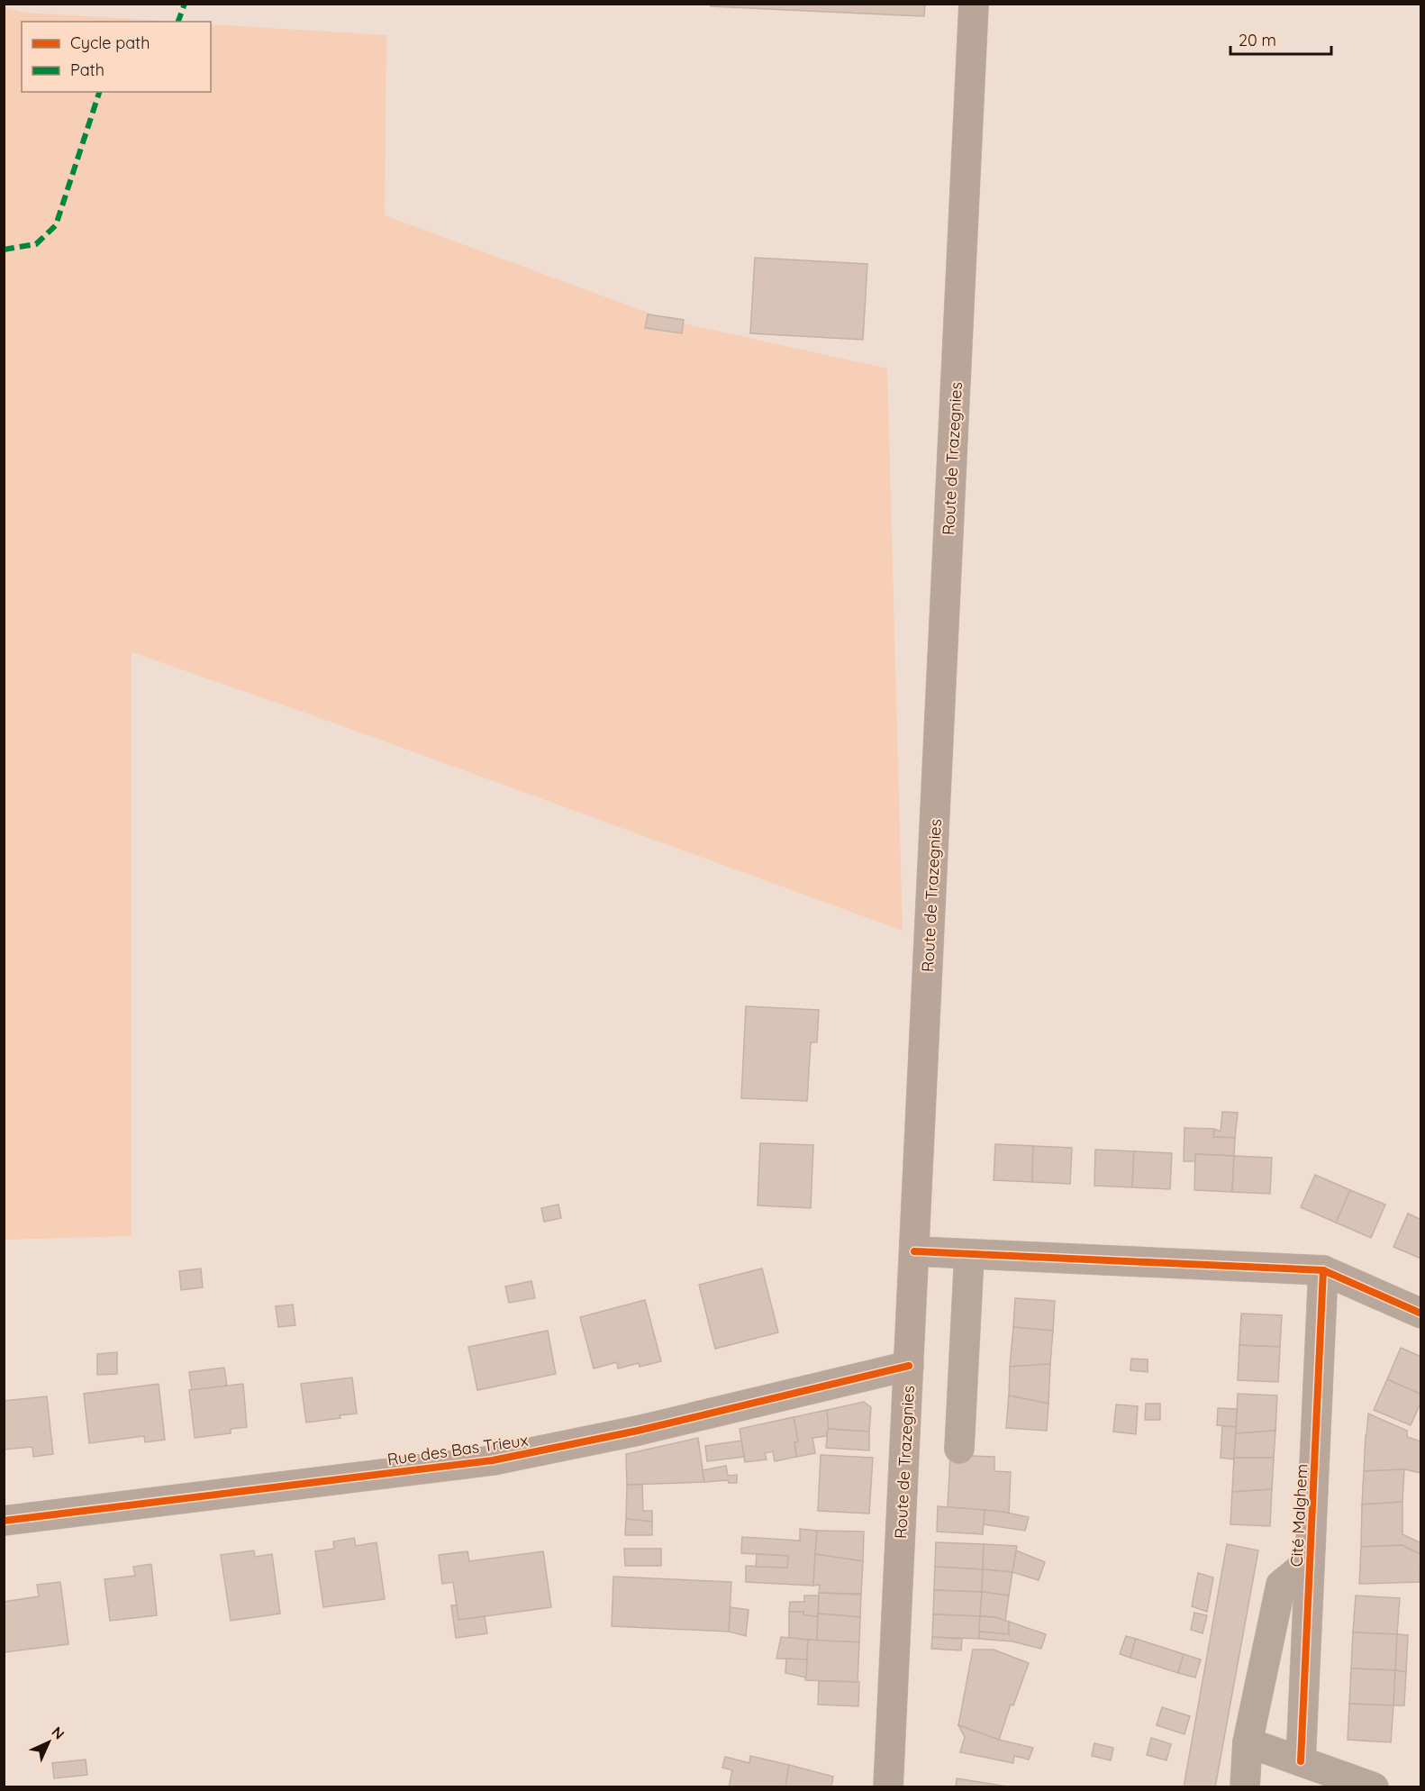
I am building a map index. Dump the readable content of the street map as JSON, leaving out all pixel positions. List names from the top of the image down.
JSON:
{
  "streets": {
    "main road": ["Route de Trazegnies"],
    "street": ["Rue des Bas Trieux", "Cité Malghem"]
  },
  "crossings": [
    ["Route de Trazegnies", "Rue des Bas Trieux"]
  ],
  "legend": ["Cycle path", "Path"],
  "scale_bar": "20 m",
  "north": "top right"
}
